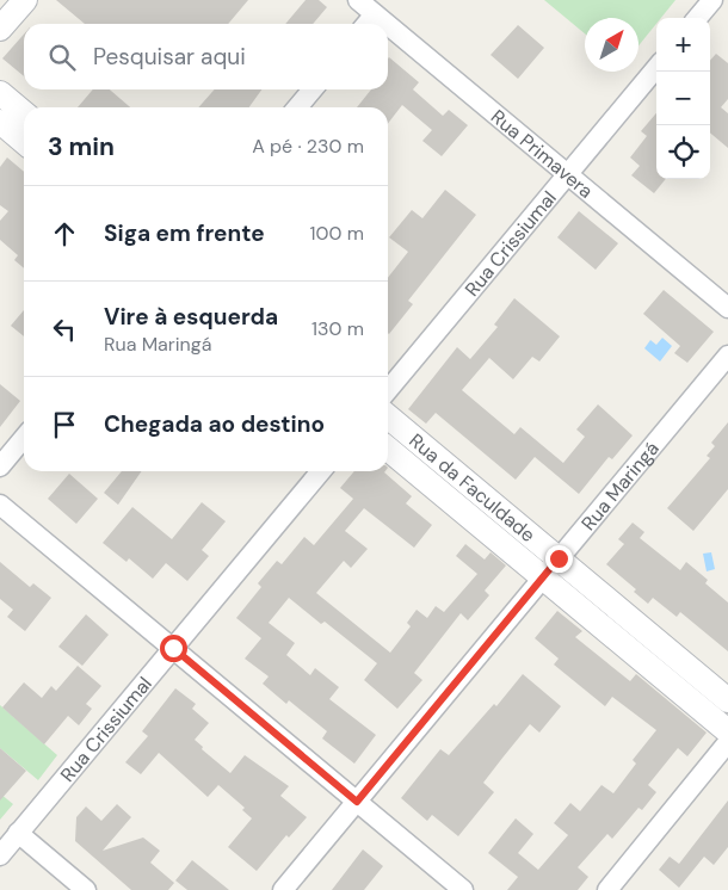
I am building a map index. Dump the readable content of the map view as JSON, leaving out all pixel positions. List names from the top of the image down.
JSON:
{
  "streets": {
    "street": [
      "Rua Primavera",
      "Rua Crissiumal",
      "Rua Maringá",
      "Rua da Faculdade"
    ]
  },
  "crossings": [
    ["Rua Primavera", "Rua Crissiumal"],
    ["Rua Maringá", "Rua da Faculdade"]
  ],
  "north": "top right",
  "page": {
    "map_buttons": ["+", "−"],
    "search": "Pesquisar aqui",
    "heading": ["3 min", "A pé · 230 m"],
    "list": [
      ["Siga em frente", "100 m"],
      ["Vire à esquerda", "Rua Maringá", "130 m"],
      "Chegada ao destino"
    ]
  }
}
